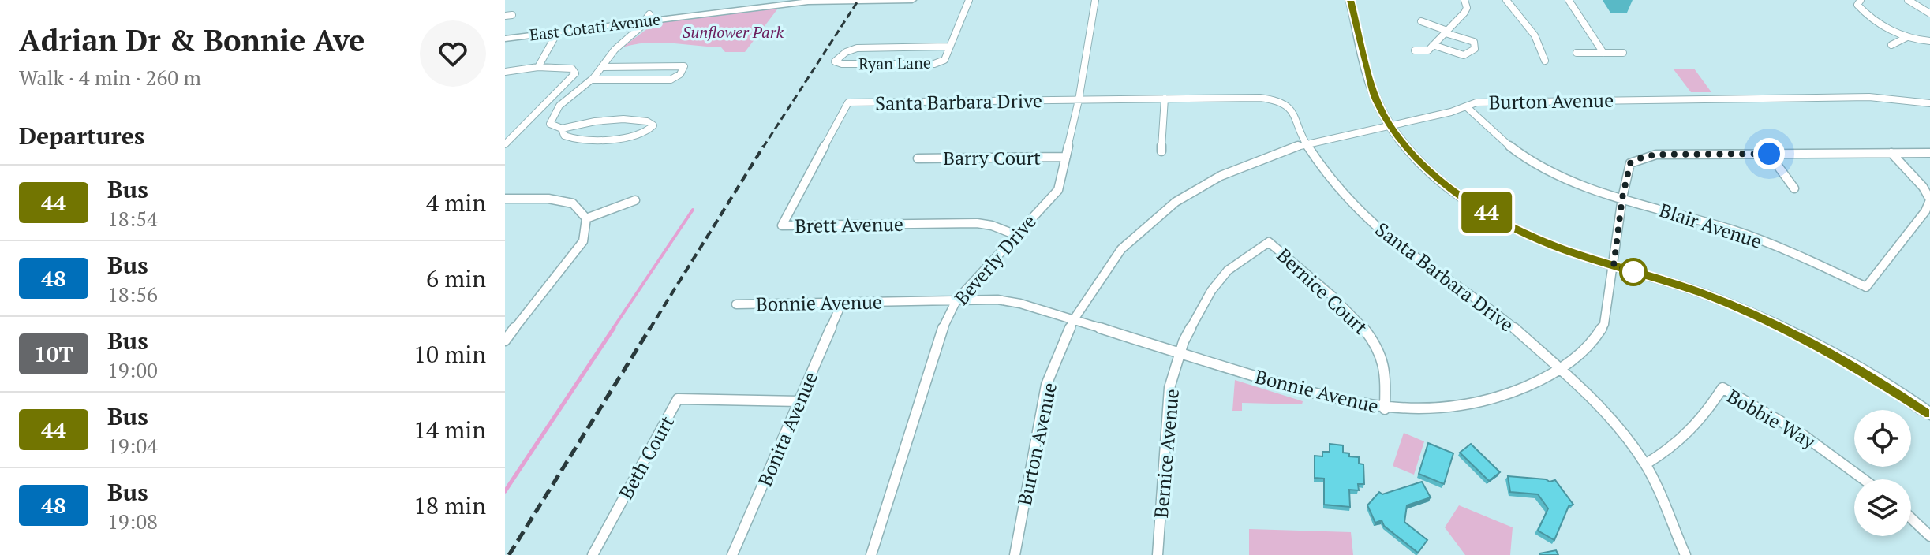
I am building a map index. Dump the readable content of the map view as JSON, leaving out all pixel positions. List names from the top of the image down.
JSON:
{
  "streets": {
    "street": [
      "East Cotati Avenue",
      "Ryan Lane",
      "Burton Avenue",
      "Santa Barbara Drive",
      "Barry Court",
      "Brett Avenue",
      "Blair Avenue",
      "Beverly Drive",
      "Bernice Court",
      "Bonnie Avenue",
      "Bobbie Way",
      "Bonita Avenue",
      "Bernice Avenue",
      "Beth Court"
    ]
  },
  "crossings": [
    ["Burton Avenue", "Santa Barbara Drive"],
    ["Burton Avenue", "Blair Avenue"],
    ["Burton Avenue", "Bonnie Avenue"],
    ["Santa Barbara Drive", "Brett Avenue"],
    ["Santa Barbara Drive", "Beverly Drive"],
    ["Santa Barbara Drive", "Bonnie Avenue"],
    ["Santa Barbara Drive", "Bobbie Way"],
    ["Barry Court", "Beverly Drive"],
    ["Brett Avenue", "Beverly Drive"],
    ["Blair Avenue", "Bonnie Avenue"],
    ["Beverly Drive", "Bonnie Avenue"],
    ["Bernice Court", "Bonnie Avenue"],
    ["Bernice Court", "Bernice Avenue"],
    ["Bonnie Avenue", "Bonita Avenue"],
    ["Bonnie Avenue", "Bernice Avenue"],
    ["Bonita Avenue", "Beth Court"]
  ],
  "parks": ["Sunflower Park"],
  "lines": ["bus line 44"],
  "page": {
    "heading": [
      ["Adrian Dr & Bonnie Ave", "Walk · 4 min · 260 m"],
      "Departures"
    ],
    "on_map": "44",
    "list": [
      {
        "mark": "44",
        "name": "Bus",
        "note": "18:54",
        "value": "4 min"
      },
      {
        "mark": "48",
        "name": "Bus",
        "note": "18:56",
        "value": "6 min"
      },
      {
        "mark": "10T",
        "name": "Bus",
        "note": "19:00",
        "value": "10 min"
      },
      {
        "mark": "44",
        "name": "Bus",
        "note": "19:04",
        "value": "14 min"
      },
      {
        "mark": "48",
        "name": "Bus",
        "note": "19:08",
        "value": "18 min"
      }
    ]
  }
}
